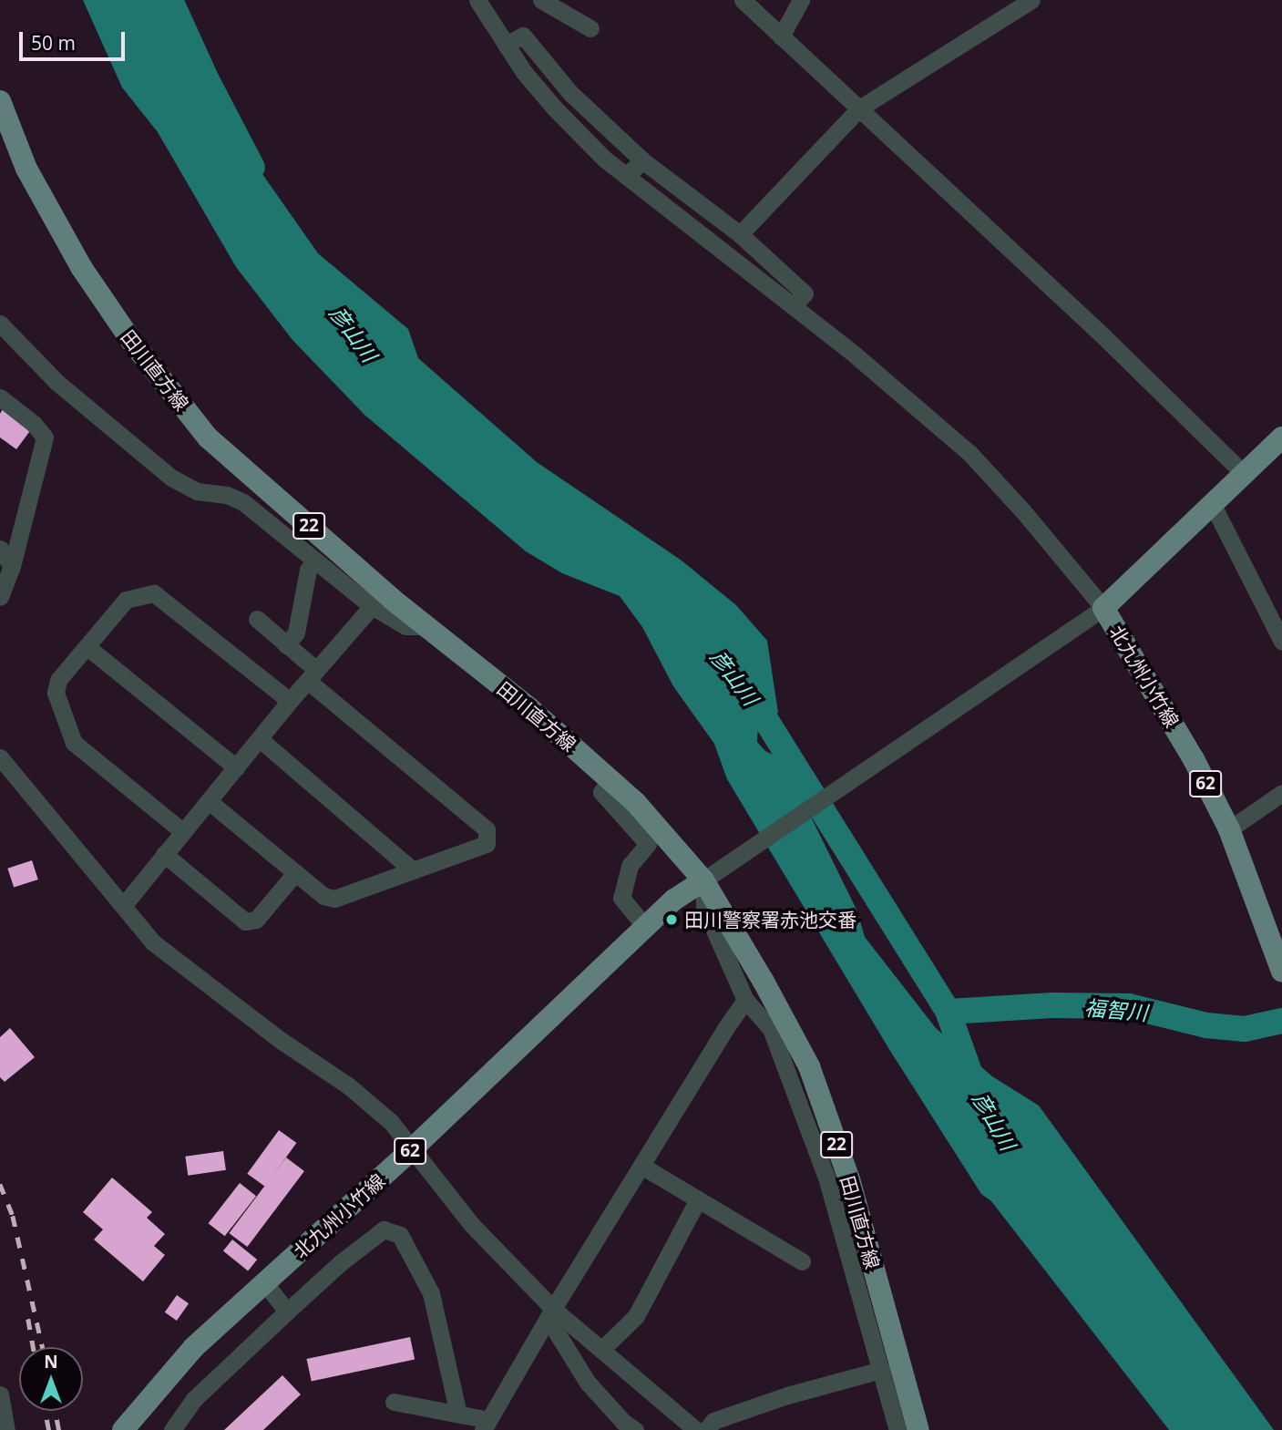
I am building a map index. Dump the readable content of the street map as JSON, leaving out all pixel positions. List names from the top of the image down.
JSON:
{
  "streets": {
    "main road": [
      "田川直方線",
      "22",
      "北九州小竹線",
      "62"
    ]
  },
  "crossings": [
    ["田川直方線", "北九州小竹線"]
  ],
  "water": ["彦山川", "福智川"],
  "places": ["田川警察署赤池交番"],
  "scale_bar": "50 m",
  "north": "top"
}
